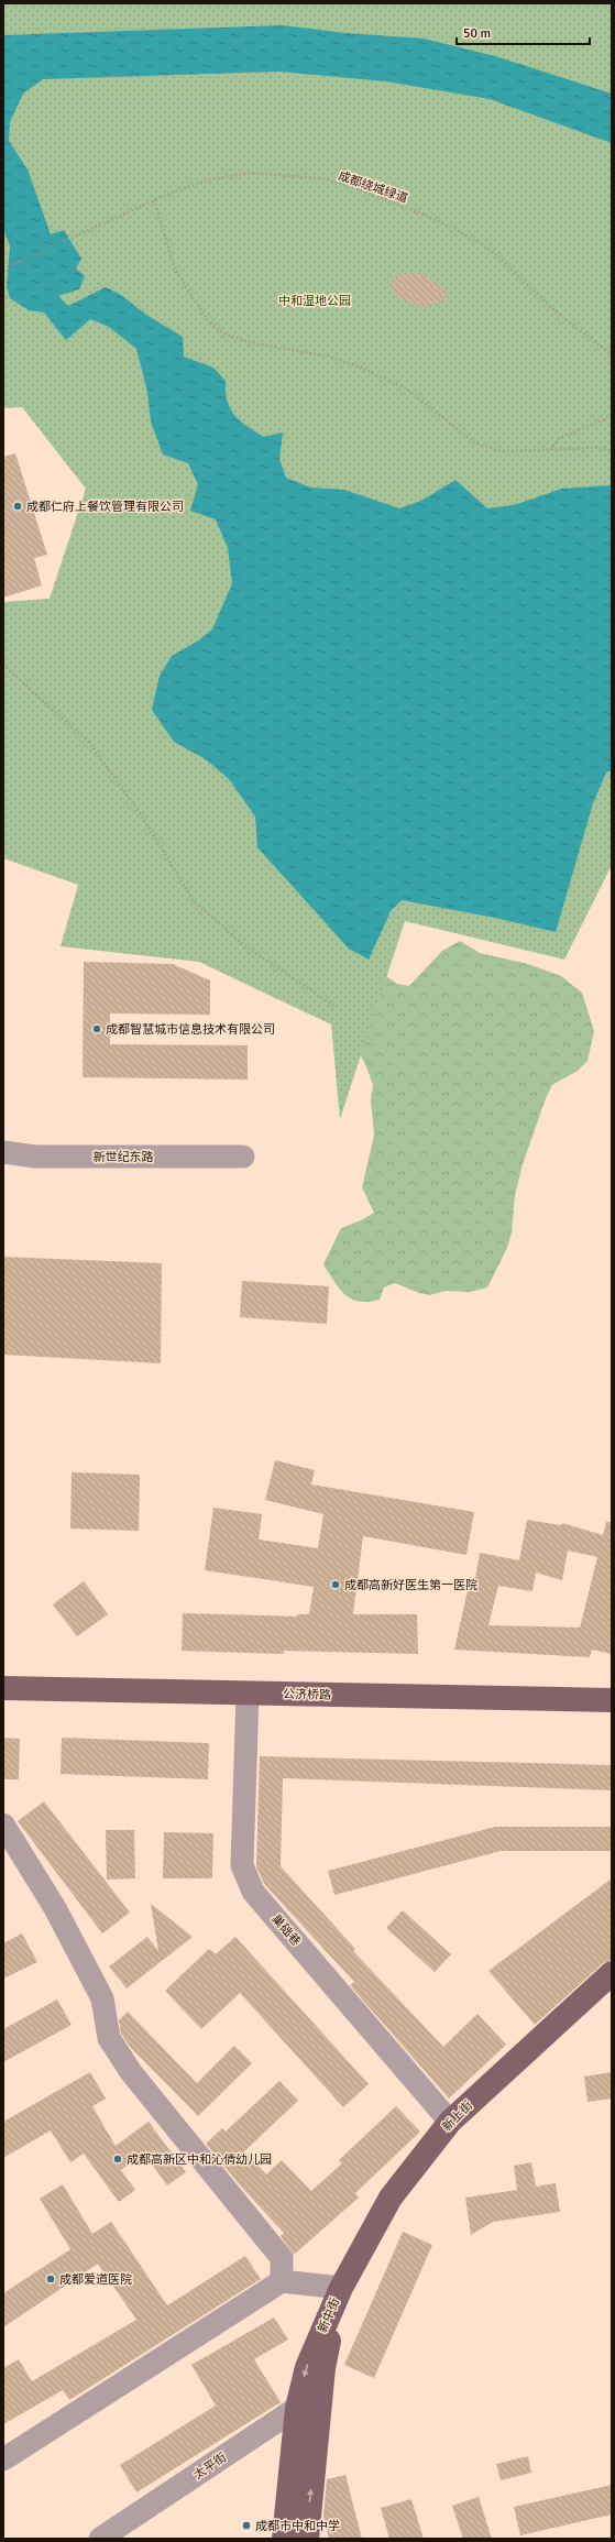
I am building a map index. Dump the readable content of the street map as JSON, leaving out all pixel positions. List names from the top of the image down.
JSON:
{
  "streets": {
    "main road": ["公济桥路", "新上街", "新中街"],
    "street": ["新世纪东路", "巢础巷", "太平街"],
    "path": ["成都绕城绿道"]
  },
  "crossings": [
    ["公济桥路", "巢础巷"],
    ["巢础巷", "新上街"],
    ["新上街", "新中街"],
    ["新中街", "太平街"]
  ],
  "parks": ["中和湿地公园"],
  "places": [
    "成都仁府上餐饮管理有限公司",
    "成都智慧城市信息技术有限公司",
    "成都高新好医生第一医院",
    "成都高新区中和沁倩幼儿园",
    "成都爱道医院",
    "成都市中和中学"
  ],
  "scale_bar": "50 m"
}
